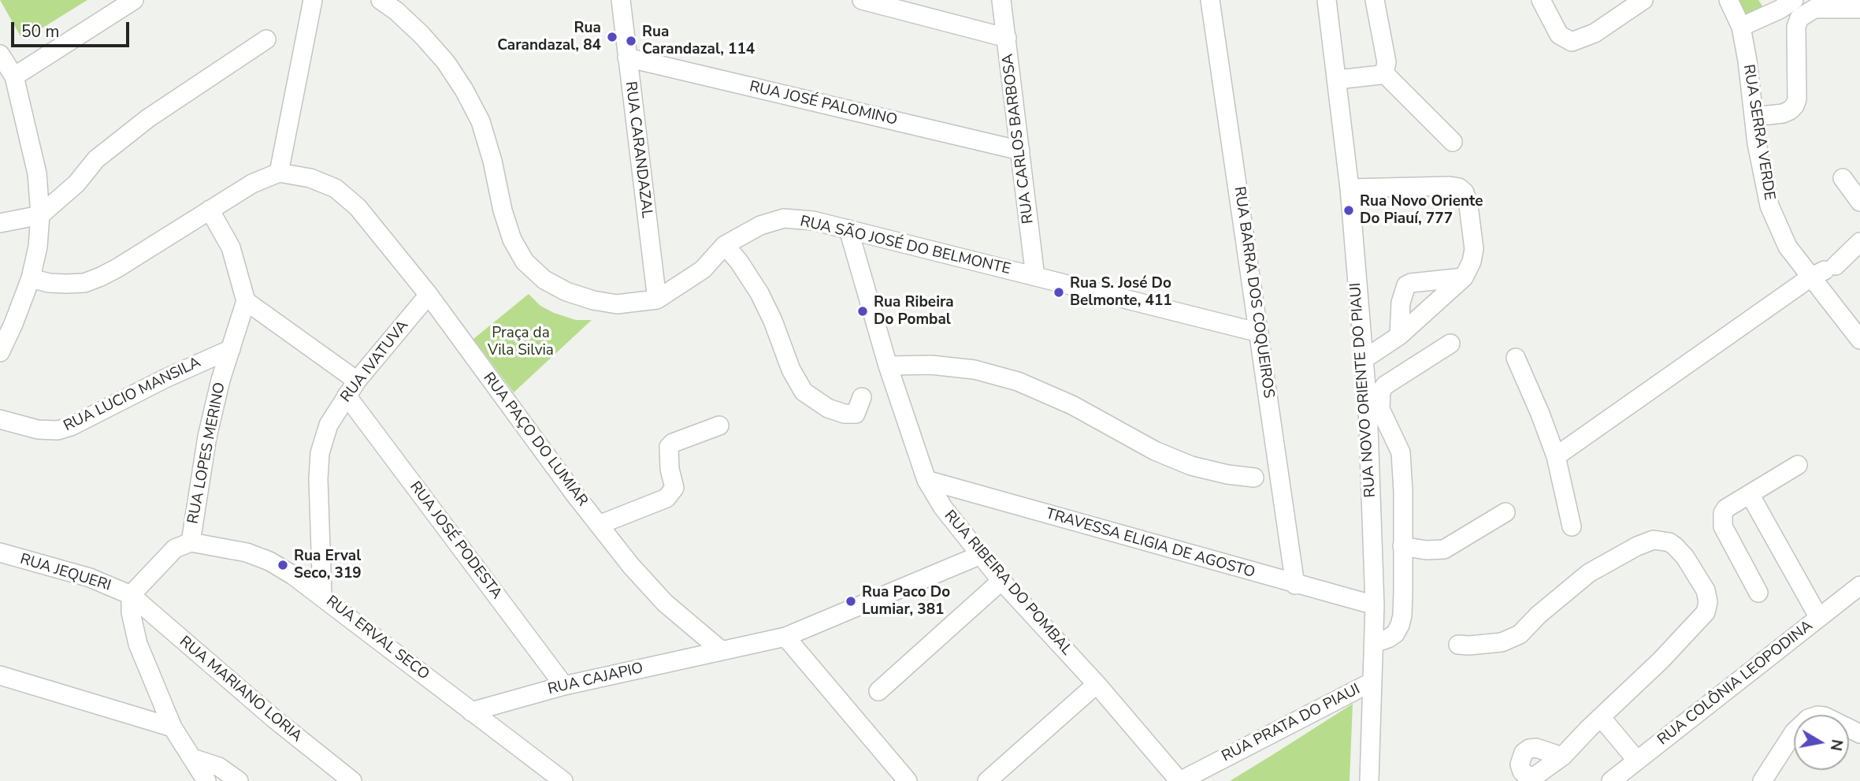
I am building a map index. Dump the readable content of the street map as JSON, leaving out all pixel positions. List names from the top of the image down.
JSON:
{
  "streets": {
    "street": [
      "RUA JOSÉ PALOMINO",
      "RUA SERRA VERDE",
      "RUA CARLOS BARBOSA",
      "RUA CARANDAZAL",
      "RUA SÃO JOSÉ DO BELMONTE",
      "RUA BARRA DOS COQUEIROS",
      "RUA IVATUVA",
      "RUA NOVO ORIENTE DO PIAUI",
      "RUA LUCIO MANSILA",
      "RUA PAÇO DO LUMIAR",
      "RUA LOPES MERINO",
      "RUA JOSÉ PODESTA",
      "TRAVESSA ELIGIA DE AGOSTO",
      "RUA JEQUERI",
      "RUA RIBEIRA DO POMBAL",
      "RUA ERVAL SECO",
      "RUA CAJAPIO",
      "RUA COLÔNIA LEOPODINA",
      "RUA MARIANO LORIA",
      "RUA PRATA DO PIAUI"
    ]
  },
  "crossings": [
    ["RUA JOSÉ PALOMINO", "RUA CARLOS BARBOSA"],
    ["RUA JOSÉ PALOMINO", "RUA CARANDAZAL"],
    ["RUA CARLOS BARBOSA", "RUA SÃO JOSÉ DO BELMONTE"],
    ["RUA CARANDAZAL", "RUA SÃO JOSÉ DO BELMONTE"],
    ["RUA SÃO JOSÉ DO BELMONTE", "RUA BARRA DOS COQUEIROS"],
    ["RUA SÃO JOSÉ DO BELMONTE", "RUA RIBEIRA DO POMBAL"],
    ["RUA BARRA DOS COQUEIROS", "TRAVESSA ELIGIA DE AGOSTO"],
    ["RUA IVATUVA", "RUA PAÇO DO LUMIAR"],
    ["RUA IVATUVA", "RUA JOSÉ PODESTA"],
    ["RUA IVATUVA", "RUA ERVAL SECO"],
    ["RUA NOVO ORIENTE DO PIAUI", "TRAVESSA ELIGIA DE AGOSTO"],
    ["RUA NOVO ORIENTE DO PIAUI", "RUA PRATA DO PIAUI"],
    ["RUA LUCIO MANSILA", "RUA LOPES MERINO"],
    ["RUA PAÇO DO LUMIAR", "RUA CAJAPIO"],
    ["RUA LOPES MERINO", "RUA JOSÉ PODESTA"],
    ["RUA LOPES MERINO", "RUA ERVAL SECO"],
    ["RUA JOSÉ PODESTA", "RUA CAJAPIO"],
    ["TRAVESSA ELIGIA DE AGOSTO", "RUA RIBEIRA DO POMBAL"],
    ["RUA JEQUERI", "RUA MARIANO LORIA"],
    ["RUA RIBEIRA DO POMBAL", "RUA PRATA DO PIAUI"],
    ["RUA ERVAL SECO", "RUA CAJAPIO"]
  ],
  "parks": ["Praça da Vila Silvia"],
  "places": [
    "Rua Carandazal, 84",
    "Rua Carandazal, 114",
    "Rua Novo Oriente Do Piauí, 777",
    "Rua S. José Do Belmonte, 411",
    "Rua Ribeira Do Pombal",
    "Rua Erval Seco, 319",
    "Rua Paco Do Lumiar, 381"
  ],
  "scale_bar": "50 m",
  "north": "right"
}
